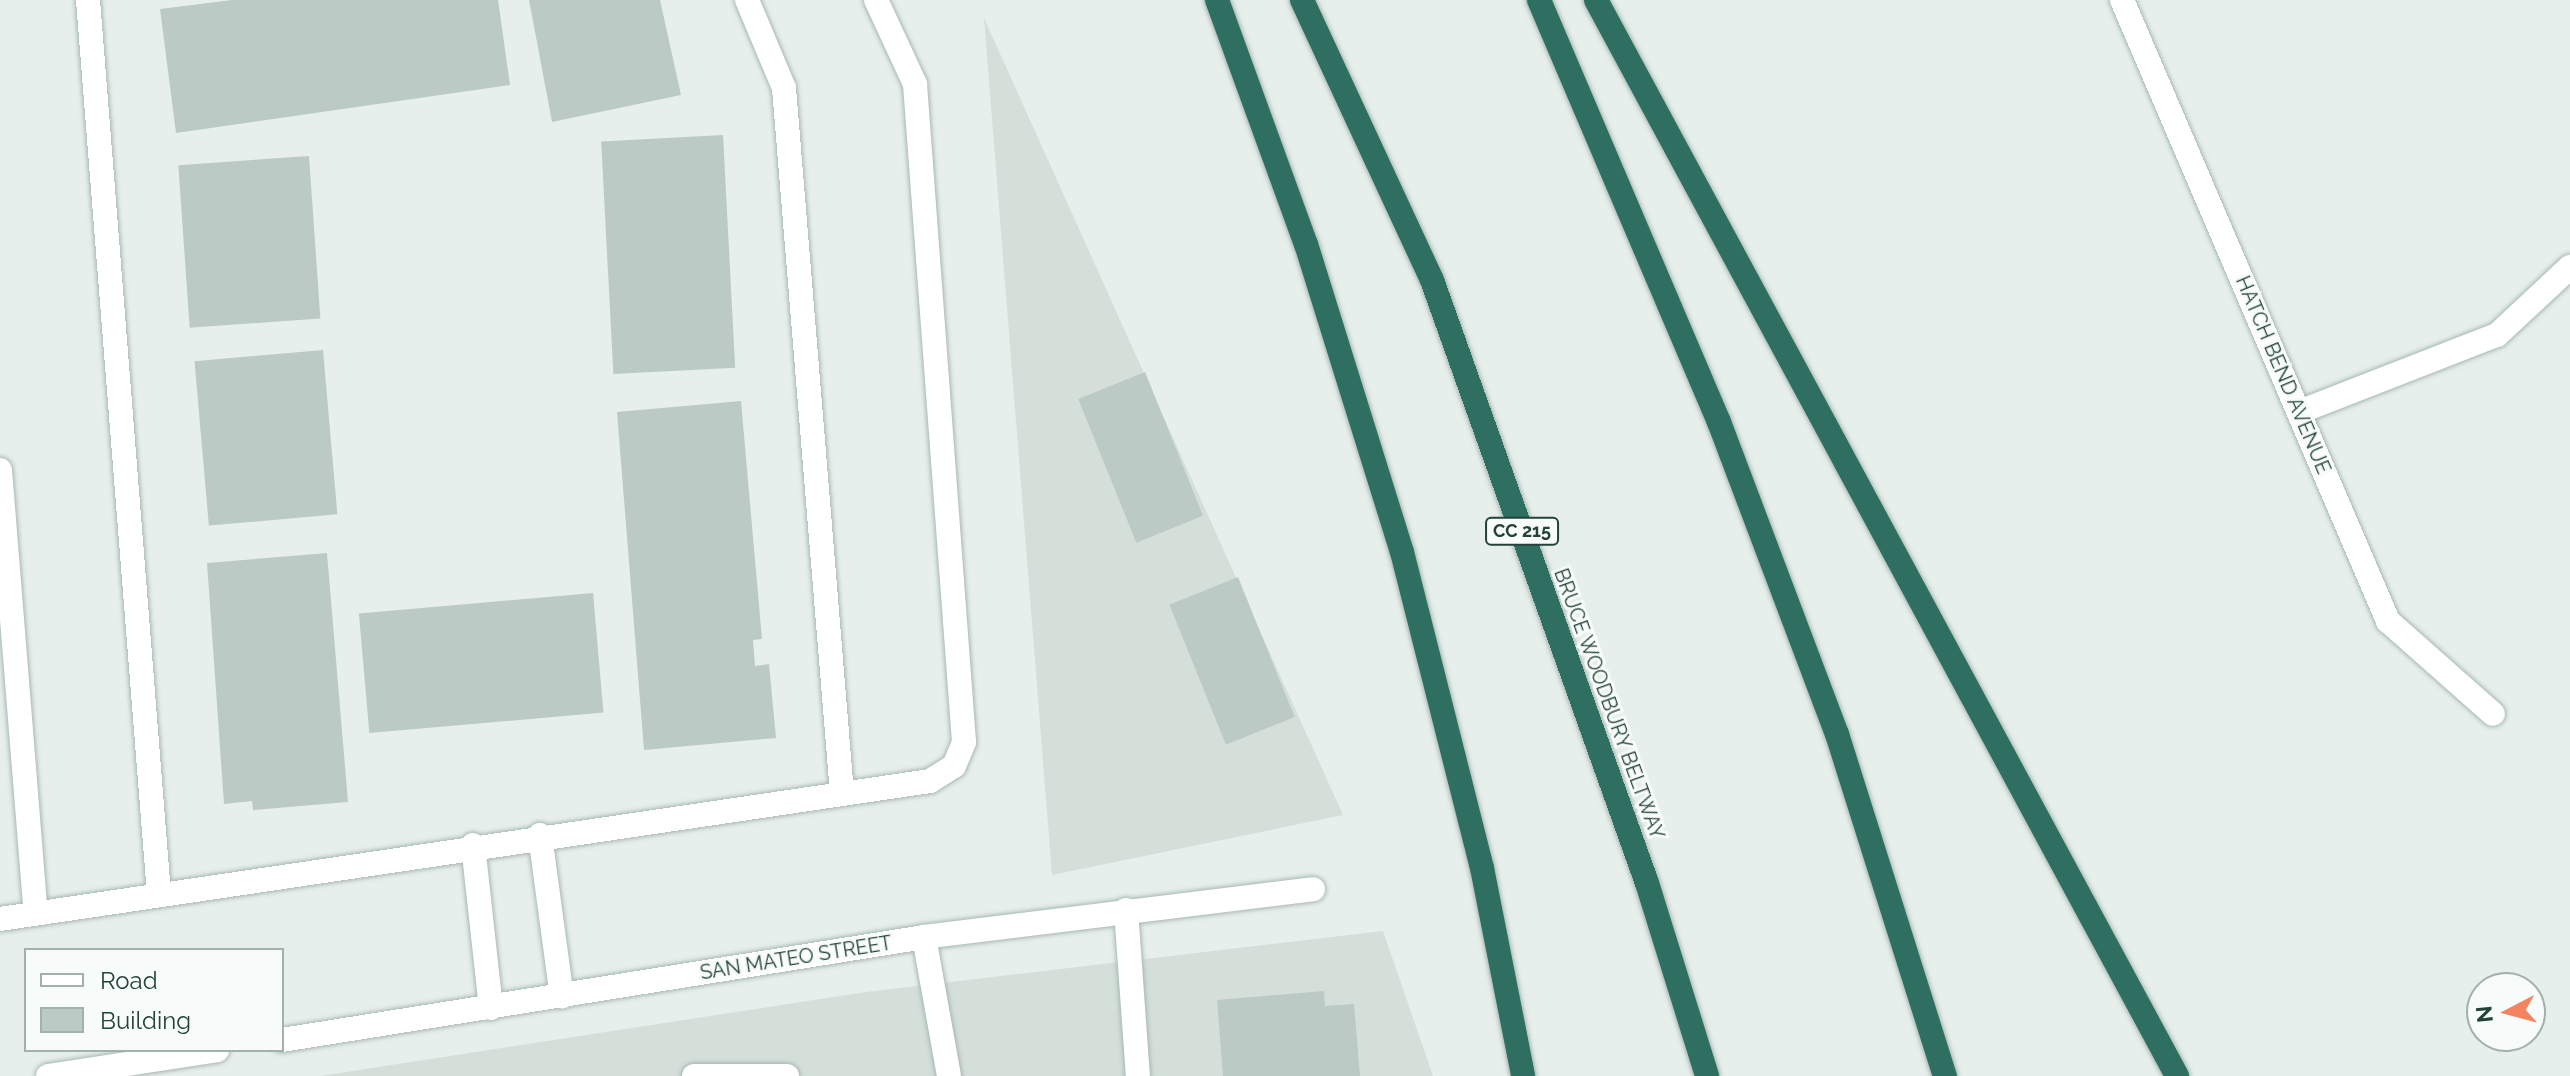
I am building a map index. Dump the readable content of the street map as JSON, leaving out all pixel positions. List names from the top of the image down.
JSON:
{
  "streets": {
    "highway": ["CC 215", "BRUCE WOODBURY BELTWAY"],
    "street": ["HATCH BEND AVENUE", "SAN MATEO STREET"]
  },
  "legend": ["Road", "Building"],
  "north": "left"
}
